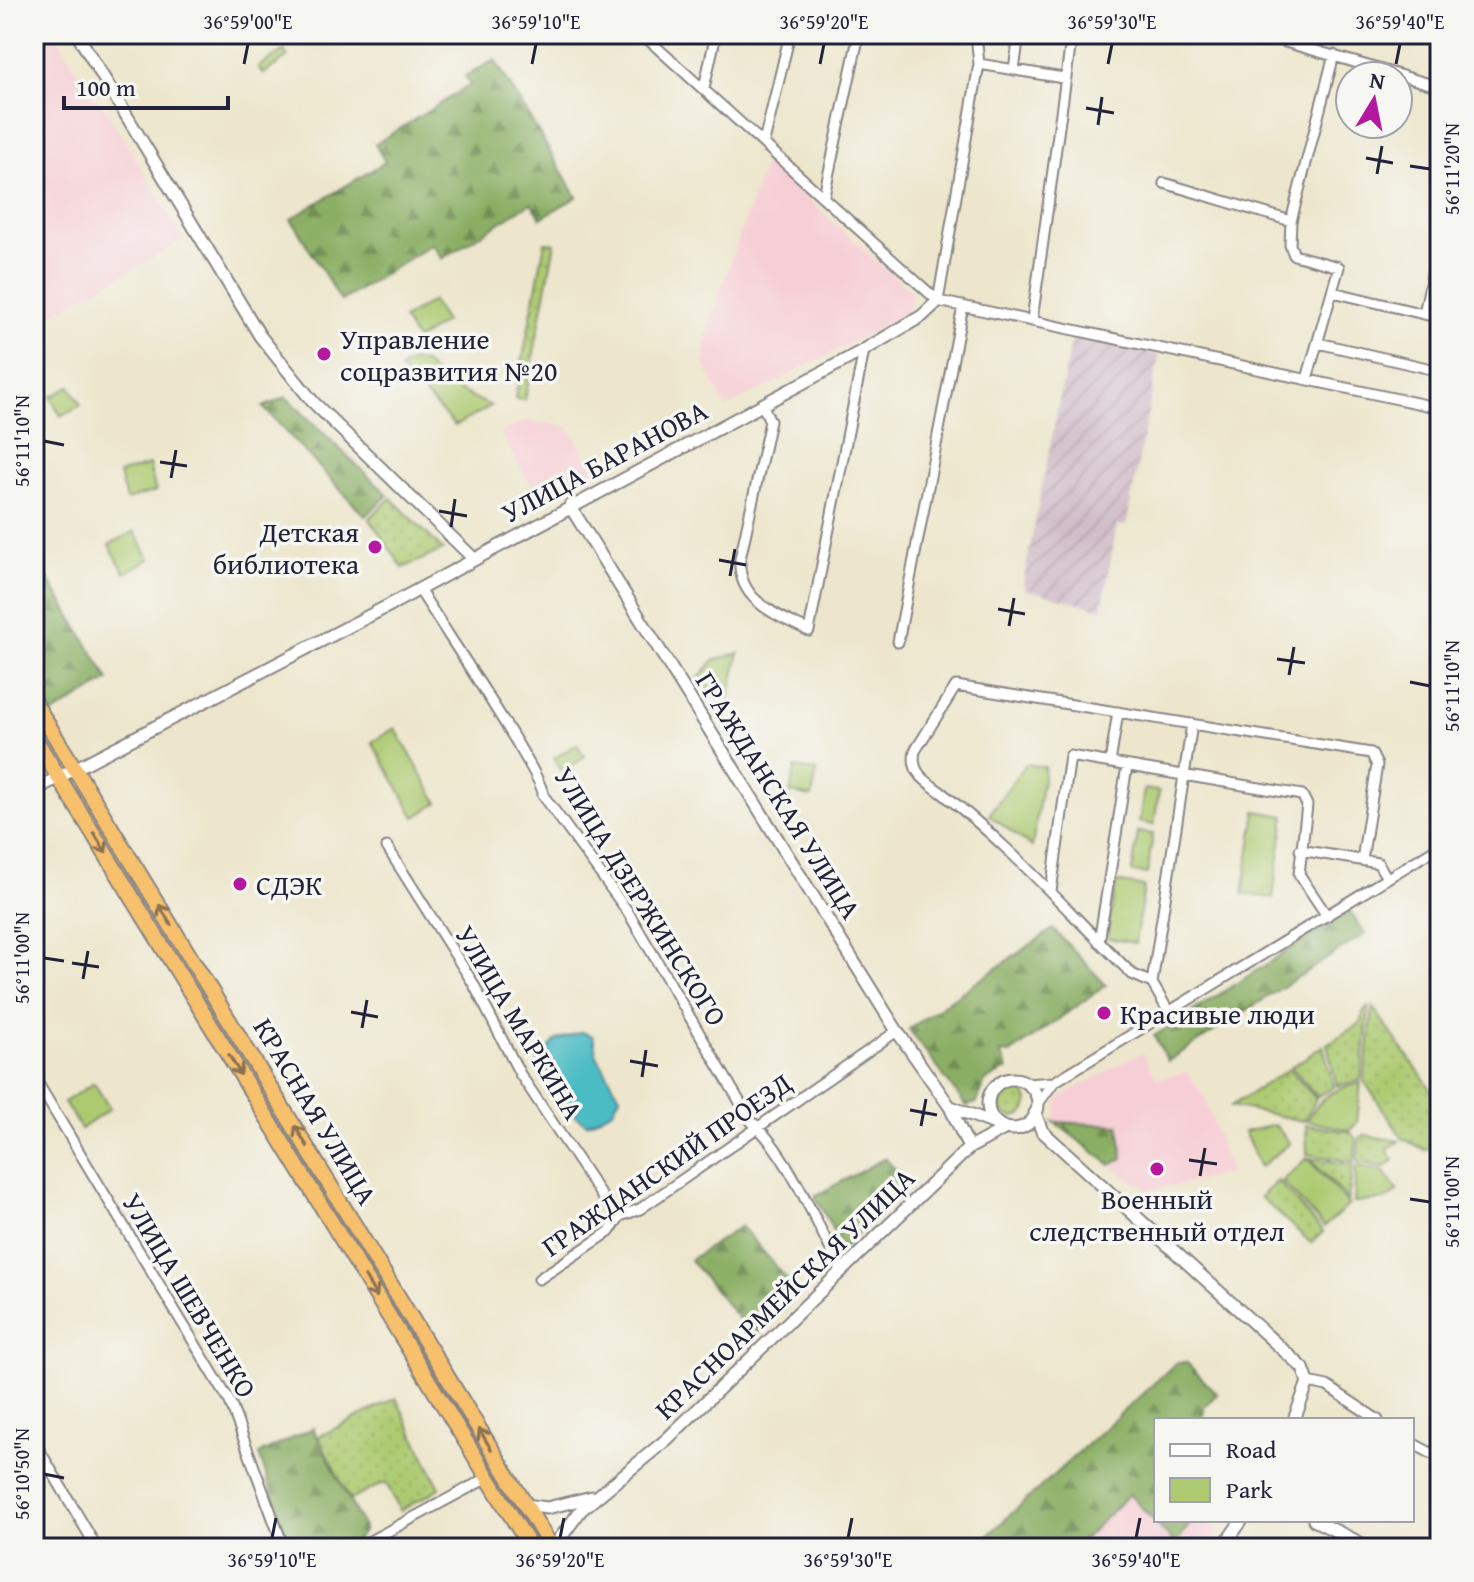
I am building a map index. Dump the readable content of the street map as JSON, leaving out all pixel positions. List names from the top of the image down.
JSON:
{
  "streets": {
    "highway": ["КРАСНАЯ УЛИЦА"],
    "street": [
      "УЛИЦА БАРАНОВА",
      "ГРАЖДАНСКАЯ УЛИЦА",
      "УЛИЦА ДЗЕРЖИНСКОГО",
      "УЛИЦА МАРКИНА",
      "ГРАЖДАНСКИЙ ПРОЕЗД",
      "КРАСНОАРМЕЙСКАЯ УЛИЦА",
      "УЛИЦА ШЕВЧЕНКО"
    ]
  },
  "crossings": [
    ["УЛИЦА БАРАНОВА", "ГРАЖДАНСКАЯ УЛИЦА"],
    ["УЛИЦА БАРАНОВА", "УЛИЦА ДЗЕРЖИНСКОГО"],
    ["УЛИЦА БАРАНОВА", "КРАСНАЯ УЛИЦА"],
    ["ГРАЖДАНСКАЯ УЛИЦА", "ГРАЖДАНСКИЙ ПРОЕЗД"],
    ["ГРАЖДАНСКАЯ УЛИЦА", "КРАСНОАРМЕЙСКАЯ УЛИЦА"],
    ["УЛИЦА ДЗЕРЖИНСКОГО", "ГРАЖДАНСКИЙ ПРОЕЗД"],
    ["УЛИЦА ДЗЕРЖИНСКОГО", "КРАСНОАРМЕЙСКАЯ УЛИЦА"],
    ["УЛИЦА МАРКИНА", "ГРАЖДАНСКИЙ ПРОЕЗД"]
  ],
  "places": [
    "Управление соцразвития №20",
    "Детская библиотека",
    "СДЭК",
    "Красивые люди",
    "Военный следственный отдел"
  ],
  "legend": ["Road", "Park"],
  "scale_bar": "100 m",
  "north": "top",
  "coordinates": [
    "36°59'00\"E",
    "36°59'10\"E",
    "36°59'20\"E",
    "36°59'30\"E",
    "36°59'40\"E",
    "56°11'20\"N",
    "56°11'10\"N",
    "56°11'00\"N",
    "56°10'50\"N"
  ]
}
